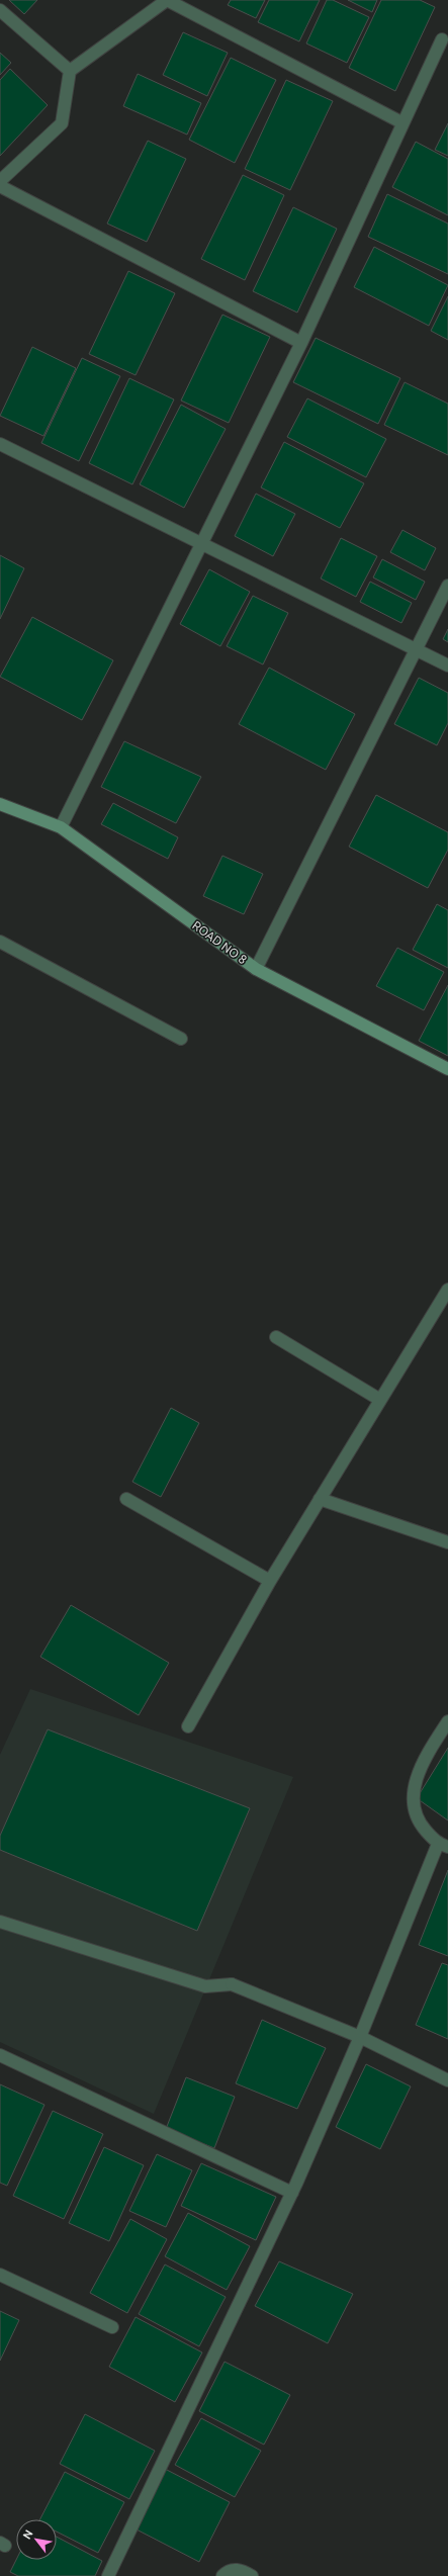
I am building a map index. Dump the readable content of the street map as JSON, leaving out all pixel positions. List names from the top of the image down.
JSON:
{
  "streets": {
    "street": ["ROAD NO 8"]
  },
  "north": "top left"
}
